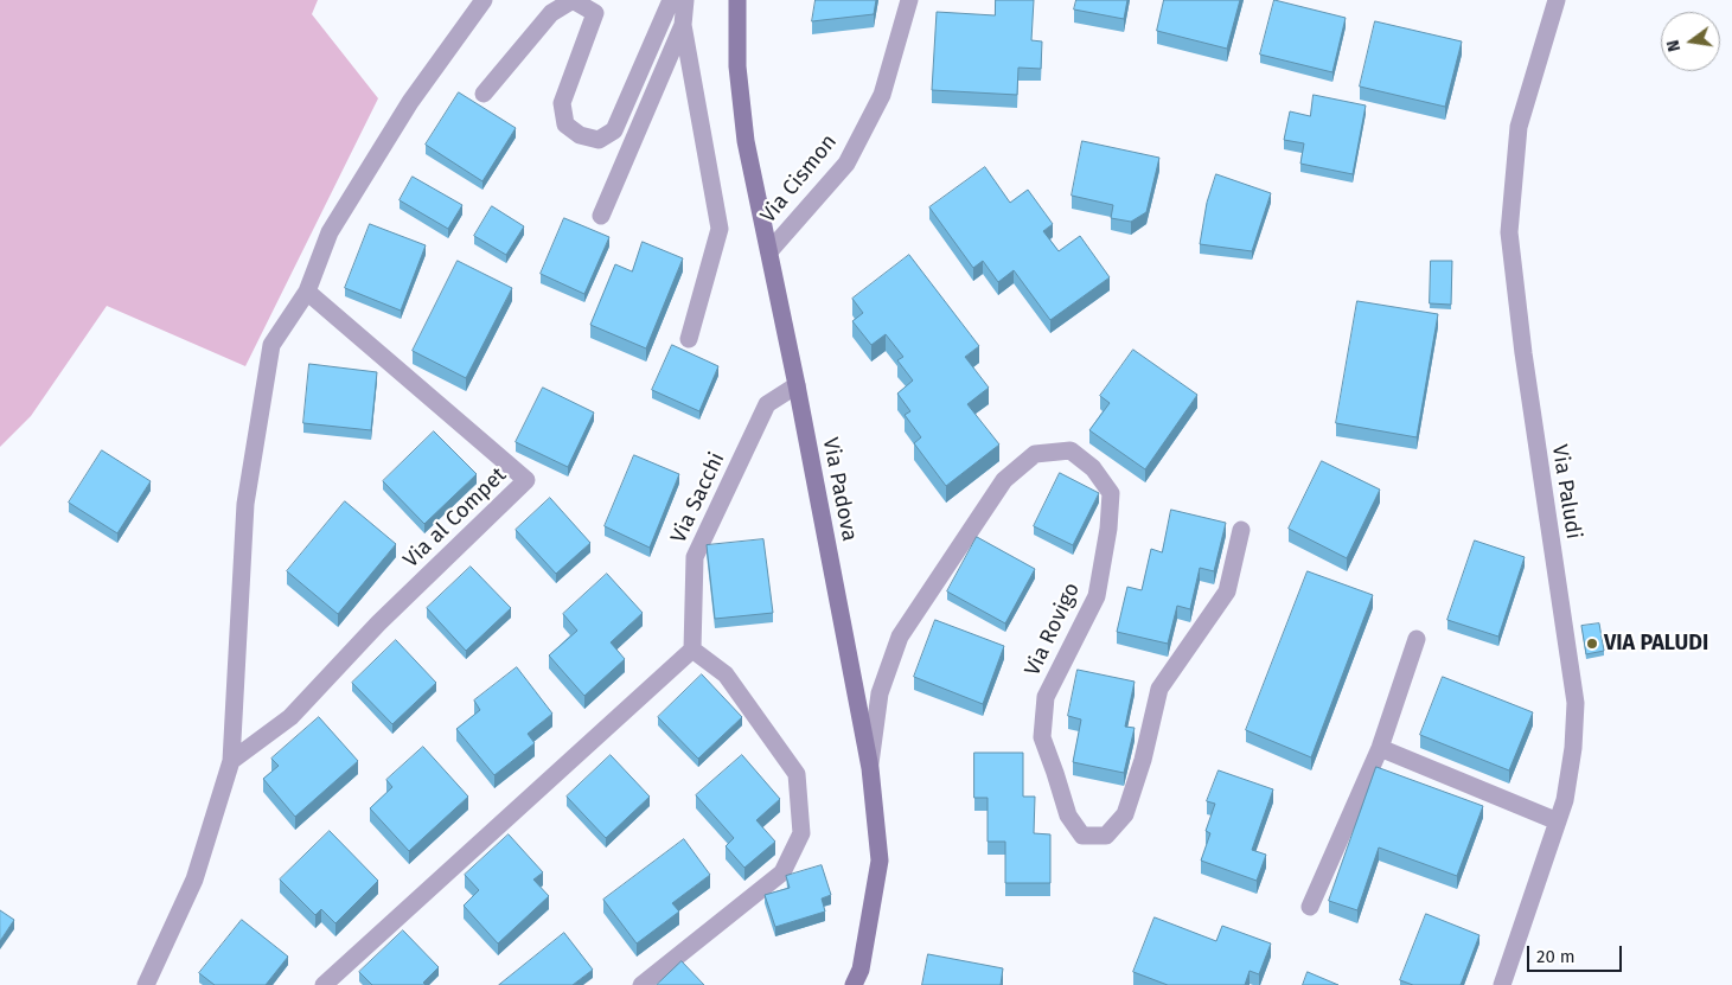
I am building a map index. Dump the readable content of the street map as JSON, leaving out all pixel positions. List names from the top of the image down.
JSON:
{
  "streets": {
    "main road": ["Via Padova"],
    "street": [
      "Via Cismon",
      "Via Paludi",
      "Via Sacchi",
      "Via al Compet",
      "Via Rovigo"
    ]
  },
  "crossings": [
    ["Via Cismon", "Via Padova"],
    ["Via Padova", "Via Sacchi"],
    ["Via Padova", "Via Rovigo"]
  ],
  "places": ["VIA PALUDI"],
  "scale_bar": "20 m",
  "north": "left"
}
